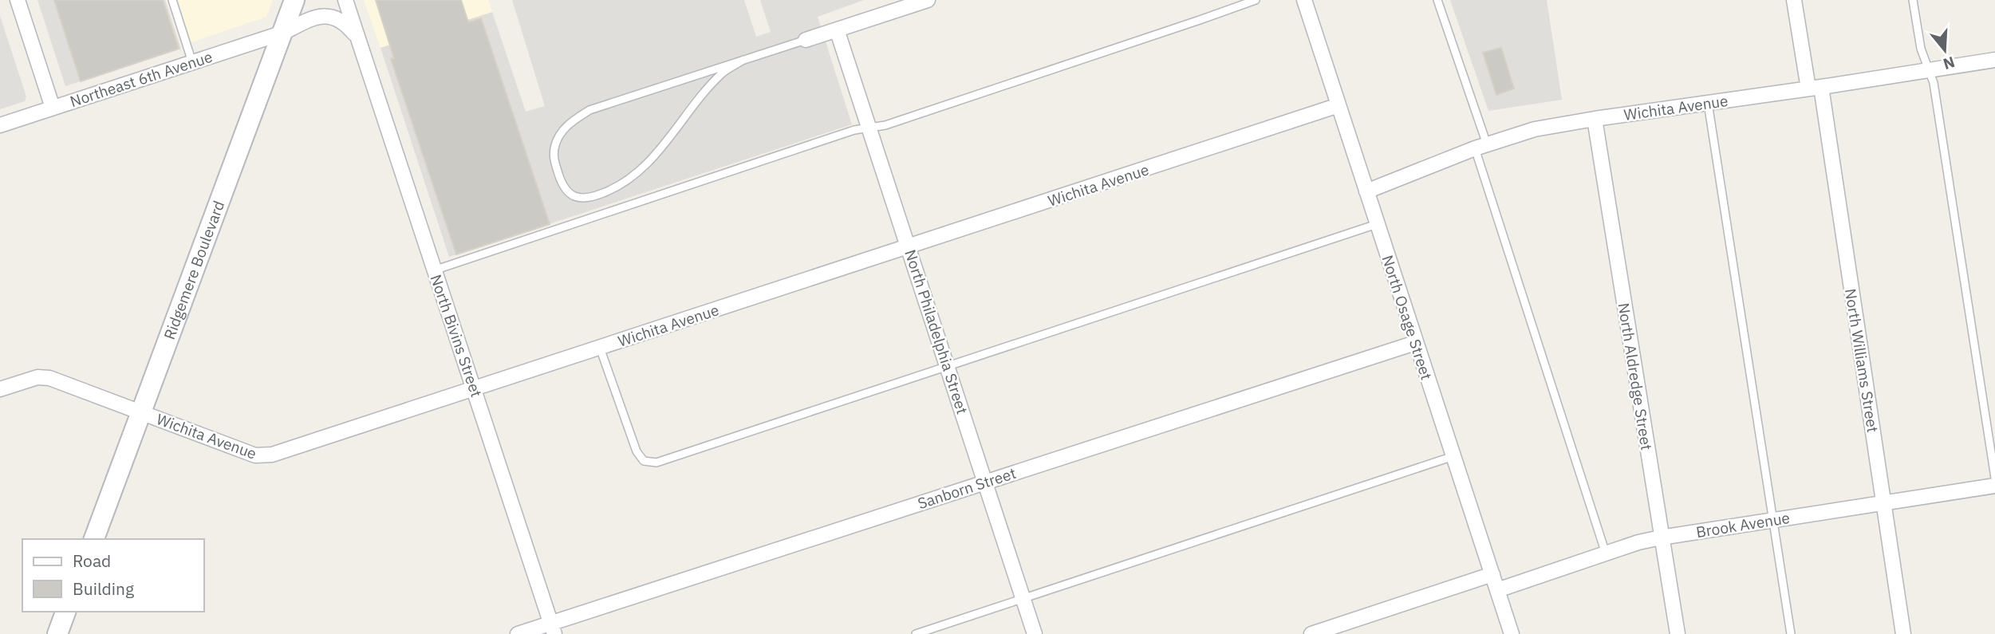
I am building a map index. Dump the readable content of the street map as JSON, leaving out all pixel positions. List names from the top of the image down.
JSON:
{
  "streets": {
    "main road": ["Ridgemere Boulevard"],
    "street": [
      "Northeast 6th Avenue",
      "Wichita Avenue",
      "North Osage Street",
      "North Philadelphia Street",
      "North Bivins Street",
      "North Williams Street",
      "North Aldredge Street",
      "Sanborn Street",
      "Brook Avenue"
    ]
  },
  "crossings": [
    ["Northeast 6th Avenue", "Ridgemere Boulevard"],
    ["Northeast 6th Avenue", "North Bivins Street"],
    ["Wichita Avenue", "Ridgemere Boulevard"],
    ["Wichita Avenue", "North Osage Street"],
    ["Wichita Avenue", "North Philadelphia Street"],
    ["Wichita Avenue", "North Bivins Street"],
    ["Wichita Avenue", "North Williams Street"],
    ["Wichita Avenue", "North Aldredge Street"],
    ["Ridgemere Boulevard", "North Bivins Street"],
    ["North Osage Street", "Sanborn Street"],
    ["North Osage Street", "Brook Avenue"],
    ["North Philadelphia Street", "Sanborn Street"],
    ["North Bivins Street", "Sanborn Street"],
    ["North Williams Street", "Brook Avenue"],
    ["North Aldredge Street", "Brook Avenue"]
  ],
  "legend": ["Road", "Building"],
  "north": "bottom"
}
